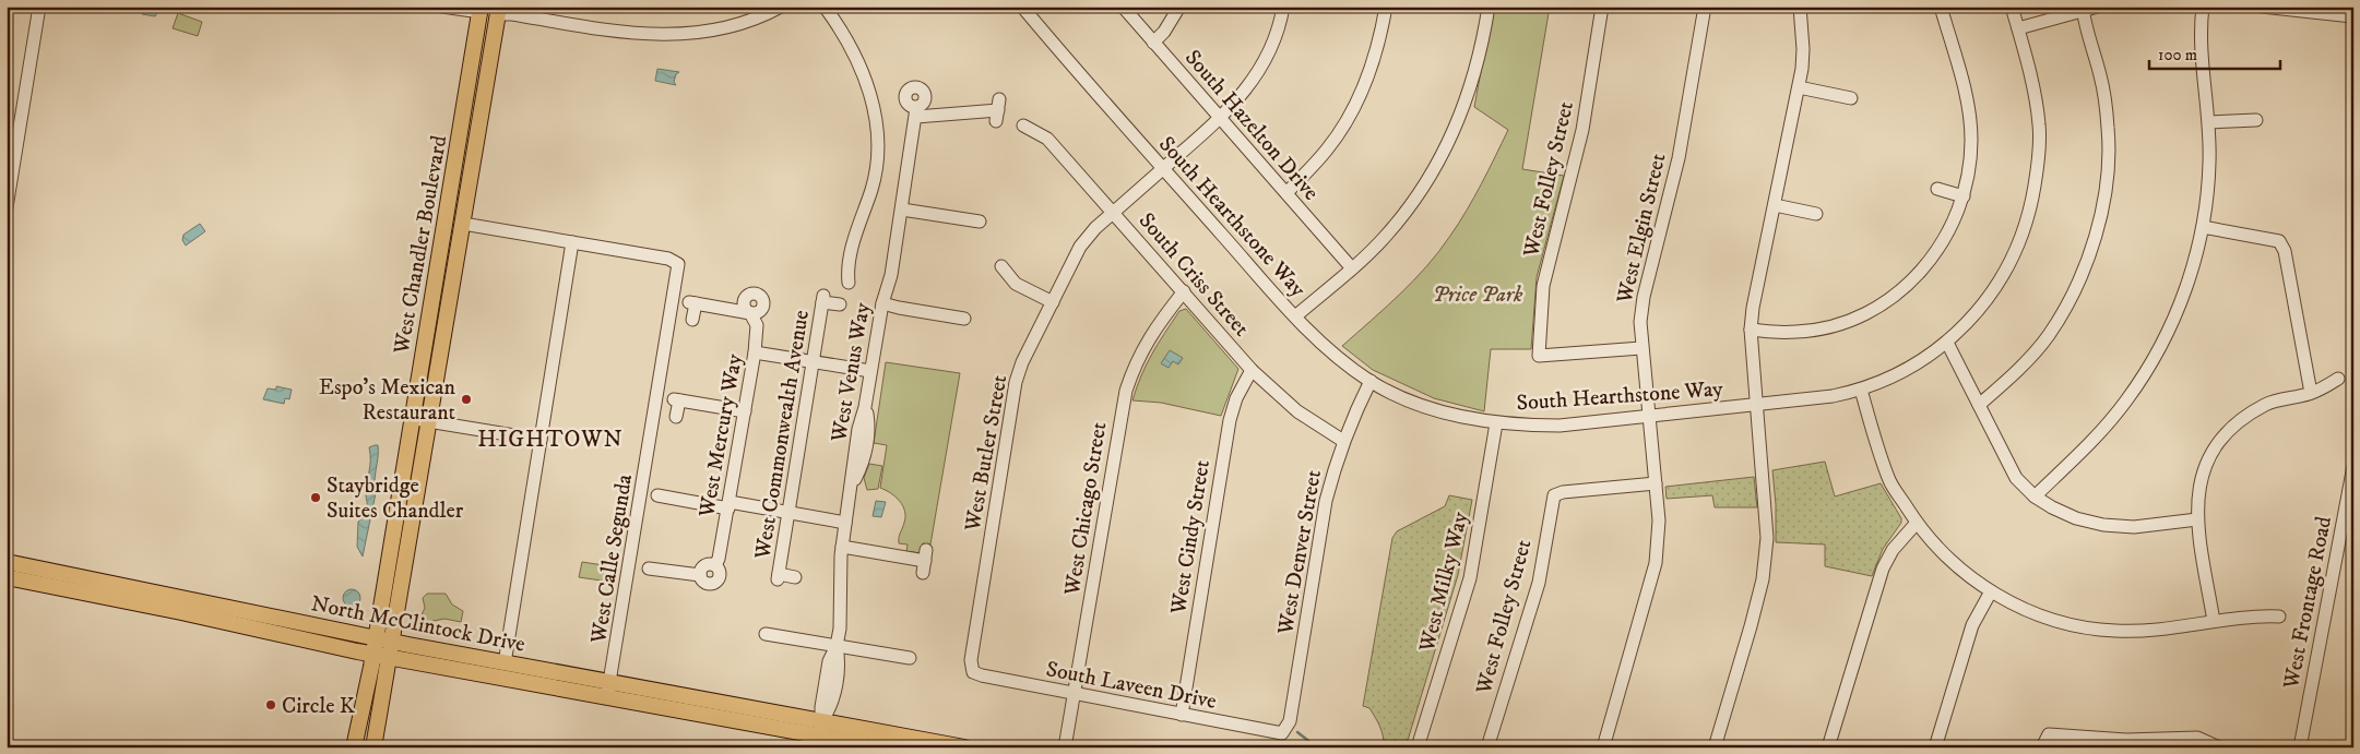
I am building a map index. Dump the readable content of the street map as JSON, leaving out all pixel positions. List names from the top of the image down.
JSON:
{
  "streets": {
    "main road": ["West Chandler Boulevard", "North McClintock Drive"],
    "street": [
      "South Hazelton Drive",
      "West Folley Street",
      "South Hearthstone Way",
      "West Elgin Street",
      "South Criss Street",
      "West Venus Way",
      "West Commonwealth Avenue",
      "West Mercury Way",
      "West Butler Street",
      "West Chicago Street",
      "West Cindy Street",
      "West Denver Street",
      "West Calle Segunda",
      "West Milky Way",
      "West Frontage Road",
      "South Laveen Drive"
    ]
  },
  "crossings": [
    ["South Hazelton Drive", "West Butler Street"],
    ["West Folley Street", "West Elgin Street"],
    ["South Hearthstone Way", "West Elgin Street"],
    ["South Hearthstone Way", "West Butler Street"],
    ["South Hearthstone Way", "West Denver Street"],
    ["South Hearthstone Way", "West Milky Way"],
    ["West Chandler Boulevard", "North McClintock Drive"],
    ["South Criss Street", "West Butler Street"],
    ["South Criss Street", "West Chicago Street"],
    ["South Criss Street", "West Cindy Street"],
    ["South Criss Street", "West Denver Street"],
    ["West Butler Street", "South Laveen Drive"],
    ["West Chicago Street", "South Laveen Drive"],
    ["West Cindy Street", "South Laveen Drive"],
    ["West Denver Street", "South Laveen Drive"],
    ["West Calle Segunda", "North McClintock Drive"]
  ],
  "districts": ["HIGHTOWN"],
  "parks": ["Price Park"],
  "places": ["Espo’s Mexican Restaurant", "Staybridge Suites Chandler", "Circle K"],
  "scale_bar": "100 m"
}
